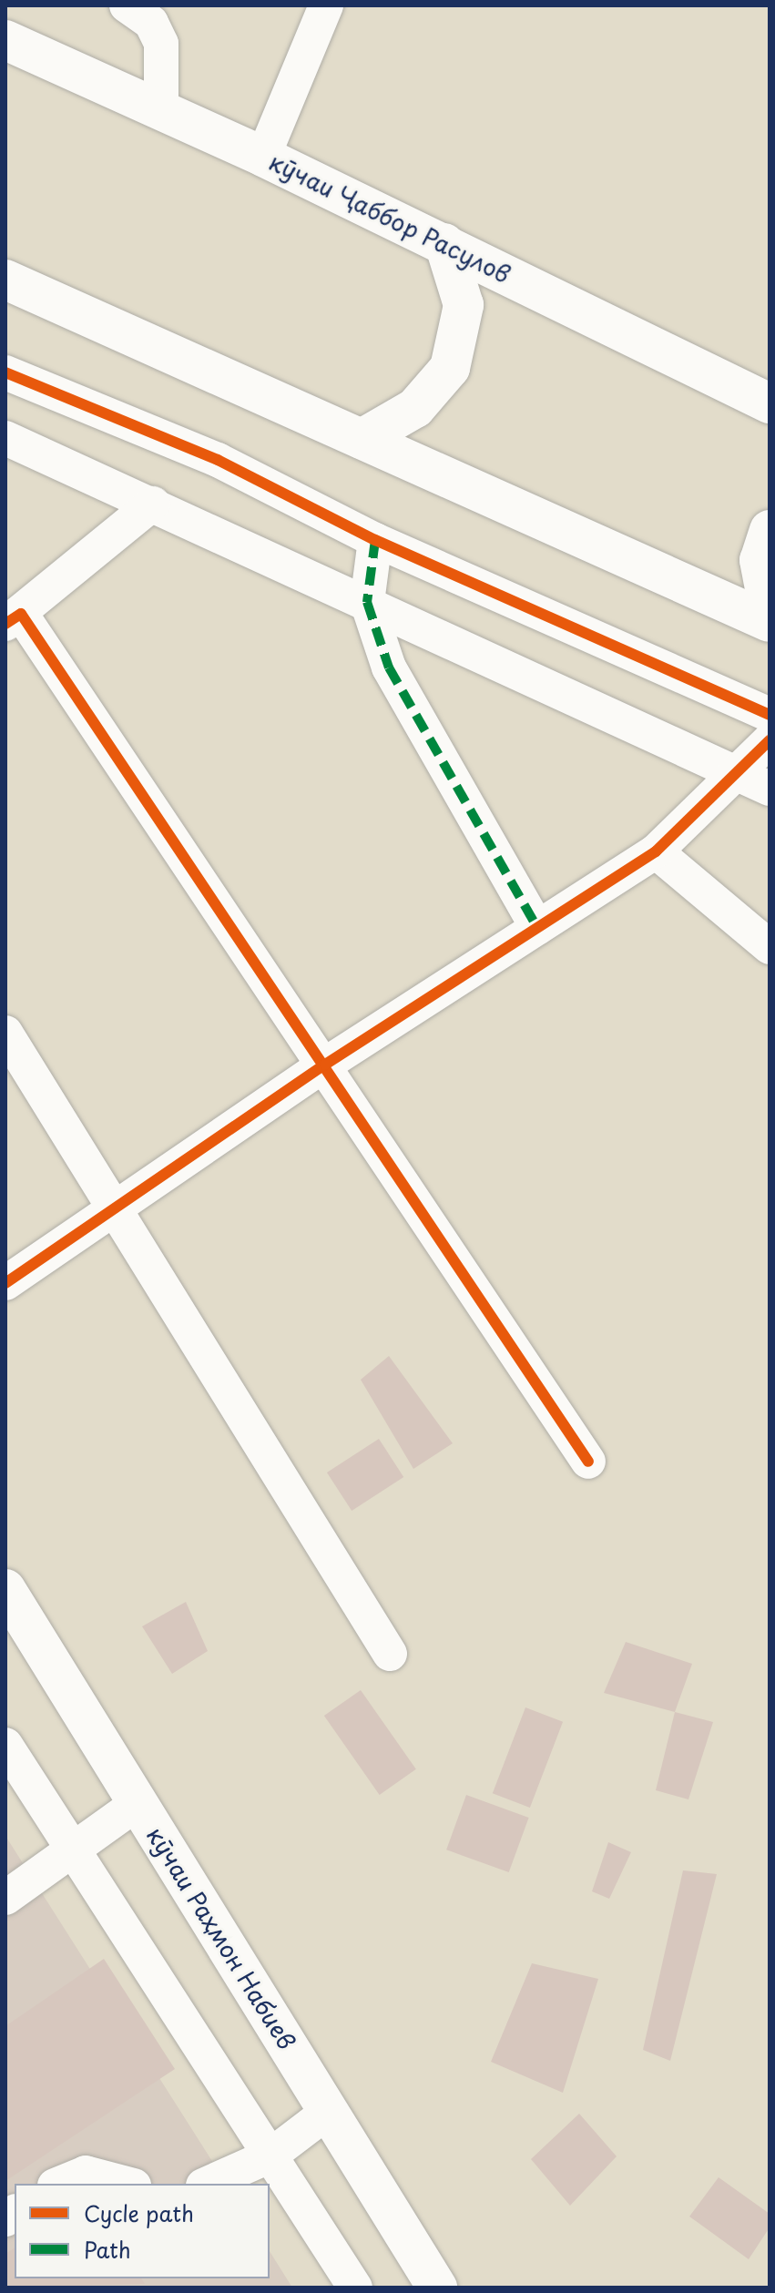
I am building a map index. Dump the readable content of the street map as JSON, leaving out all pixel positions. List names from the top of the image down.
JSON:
{
  "streets": {
    "main road": ["кӯчаи Ҷаббор Расулов", "кӯчаи Раҳмон Набиев"]
  },
  "legend": ["Cycle path", "Path"]
}
